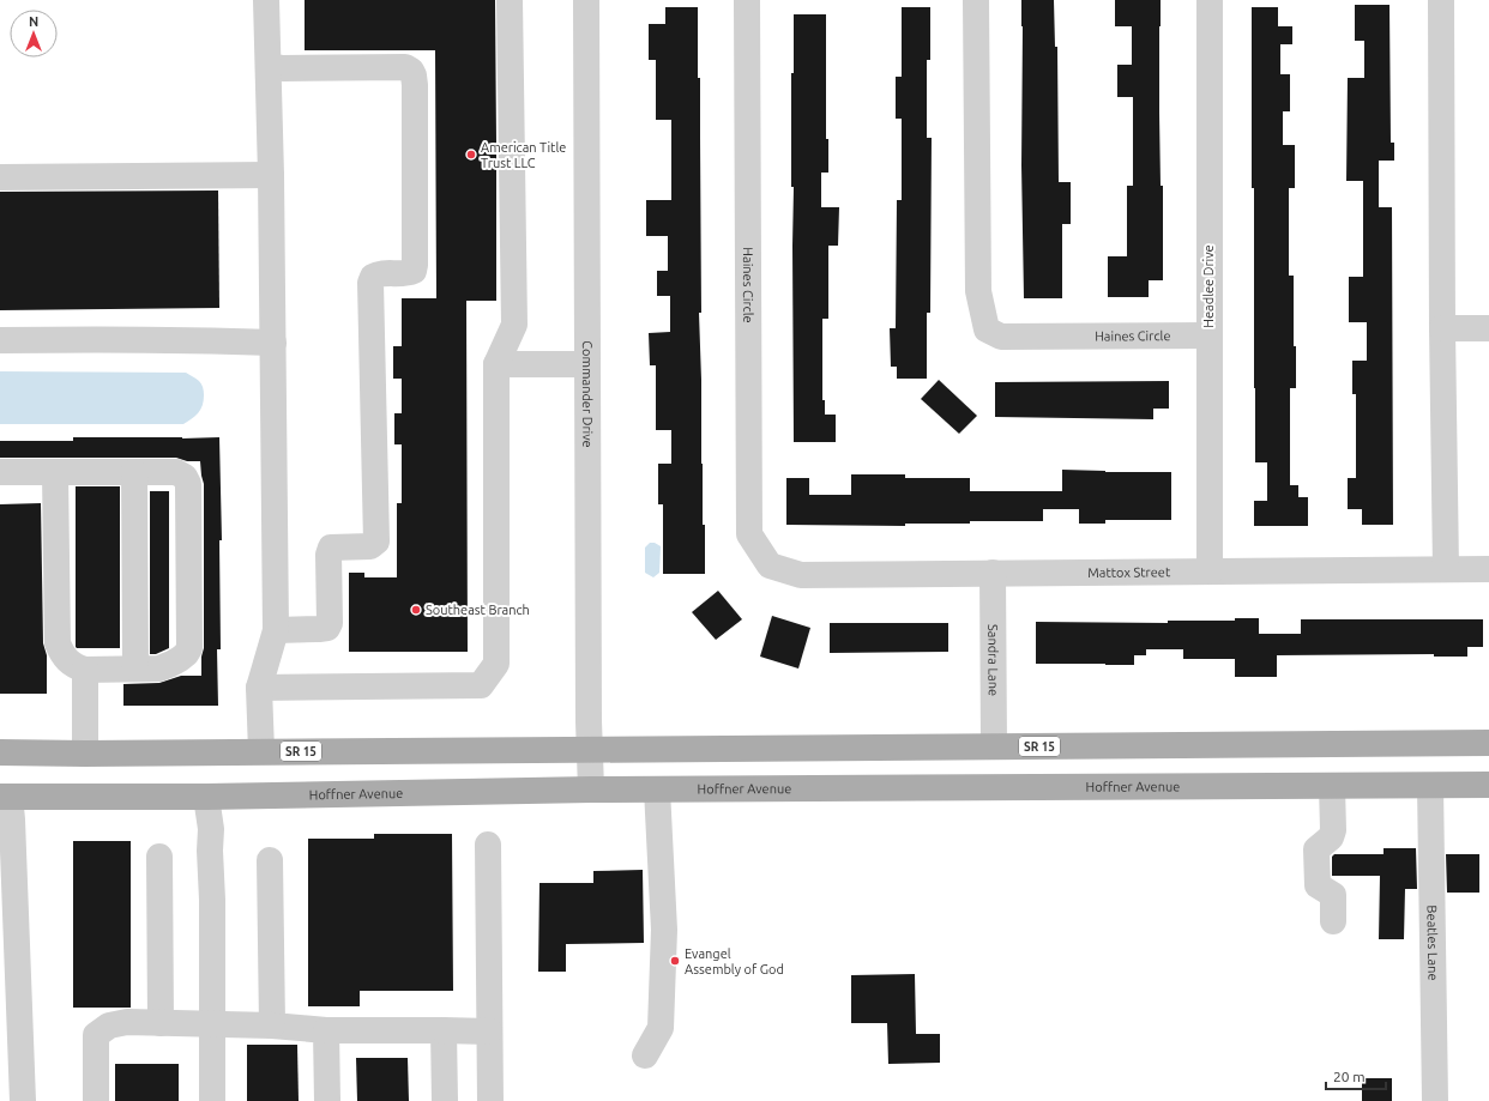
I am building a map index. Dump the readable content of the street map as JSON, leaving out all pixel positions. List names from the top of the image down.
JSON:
{
  "streets": {
    "main road": ["SR 15", "Hoffner Avenue"],
    "street": [
      "Haines Circle",
      "Headlee Drive",
      "Commander Drive",
      "Mattox Street",
      "Sandra Lane",
      "Beatles Lane"
    ]
  },
  "crossings": [
    ["Haines Circle", "Headlee Drive"],
    ["Haines Circle", "Mattox Street"],
    ["Headlee Drive", "Mattox Street"],
    ["Commander Drive", "SR 15"],
    ["Commander Drive", "Hoffner Avenue"],
    ["Mattox Street", "Sandra Lane"],
    ["Sandra Lane", "SR 15"],
    ["Hoffner Avenue", "Beatles Lane"]
  ],
  "places": ["American Title Trust LLC", "Southeast Branch", "Evangel Assembly of God"],
  "scale_bar": "20 m",
  "north": "top"
}
